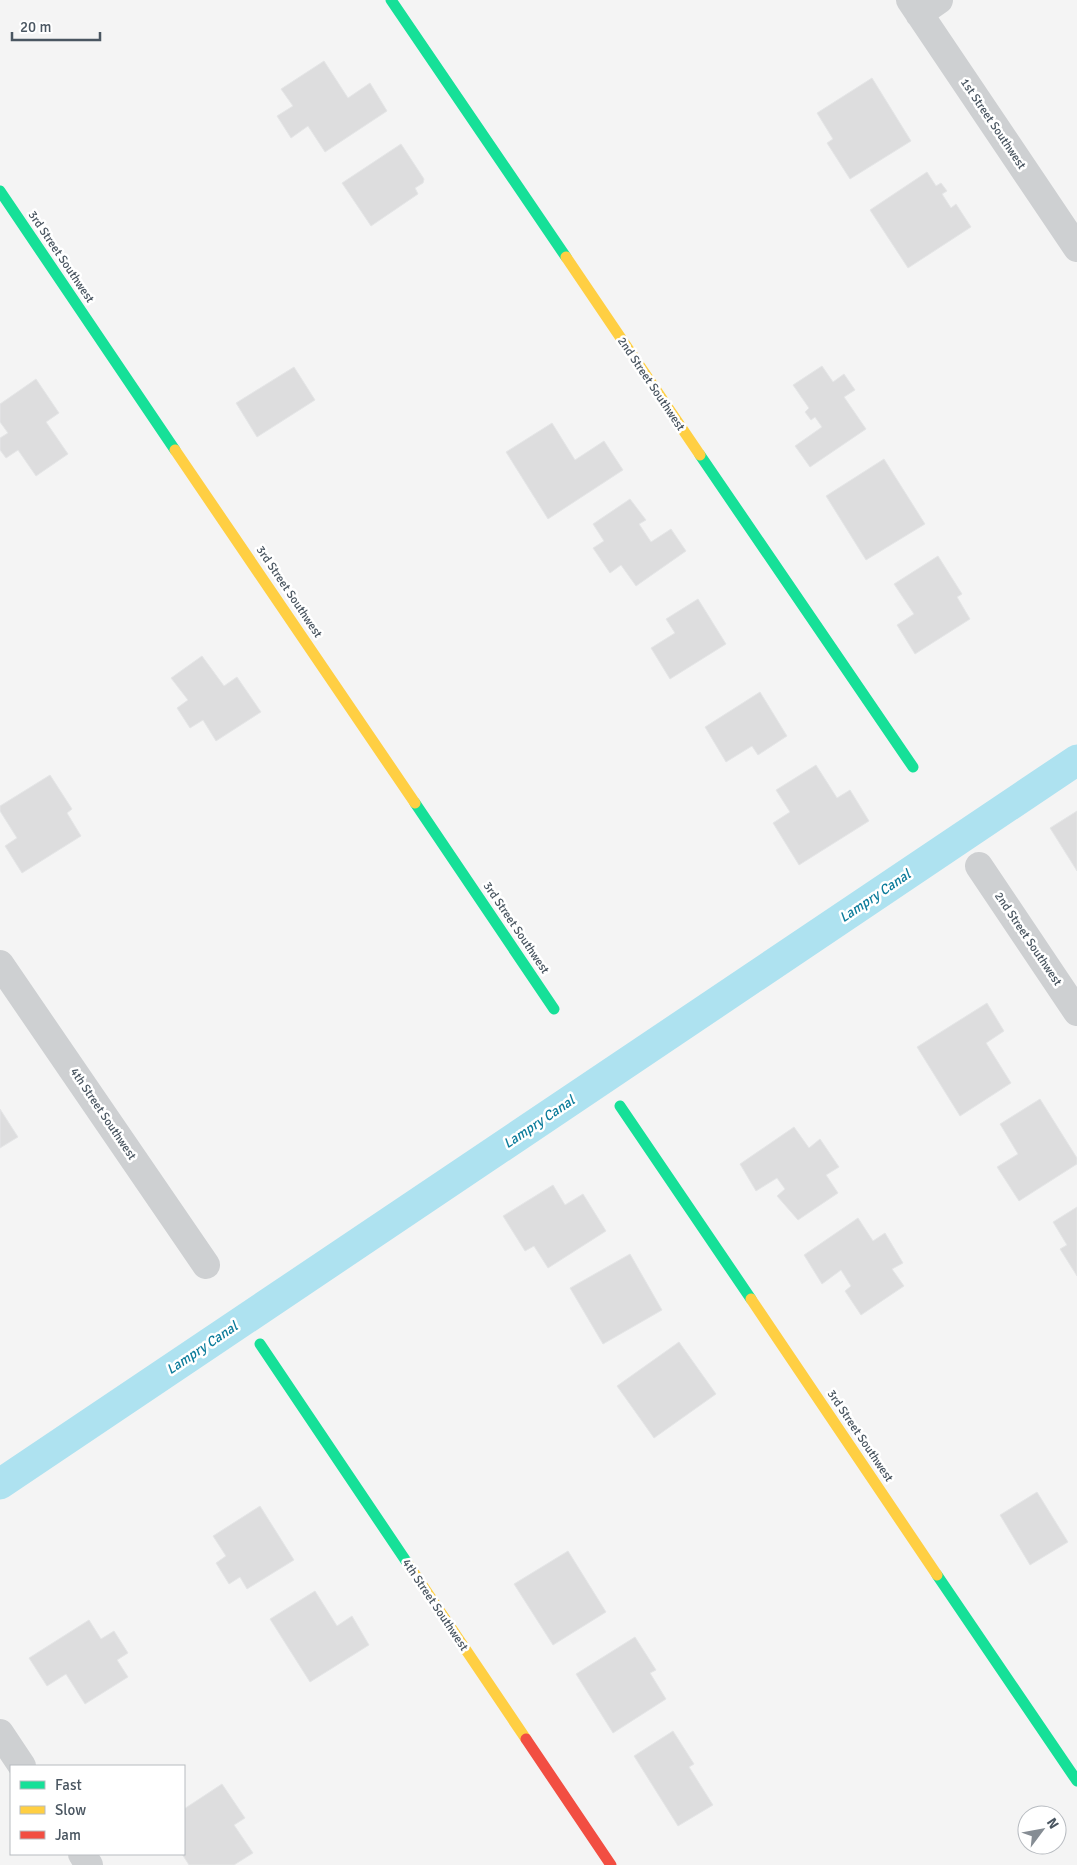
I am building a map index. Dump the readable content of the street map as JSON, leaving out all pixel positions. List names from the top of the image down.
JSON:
{
  "streets": {
    "street": [
      "1st Street Southwest",
      "3rd Street Southwest",
      "2nd Street Southwest",
      "4th Street Southwest"
    ]
  },
  "water": ["Lampry Canal"],
  "legend": ["Fast", "Slow", "Jam"],
  "scale_bar": "20 m",
  "north": "top right"
}
